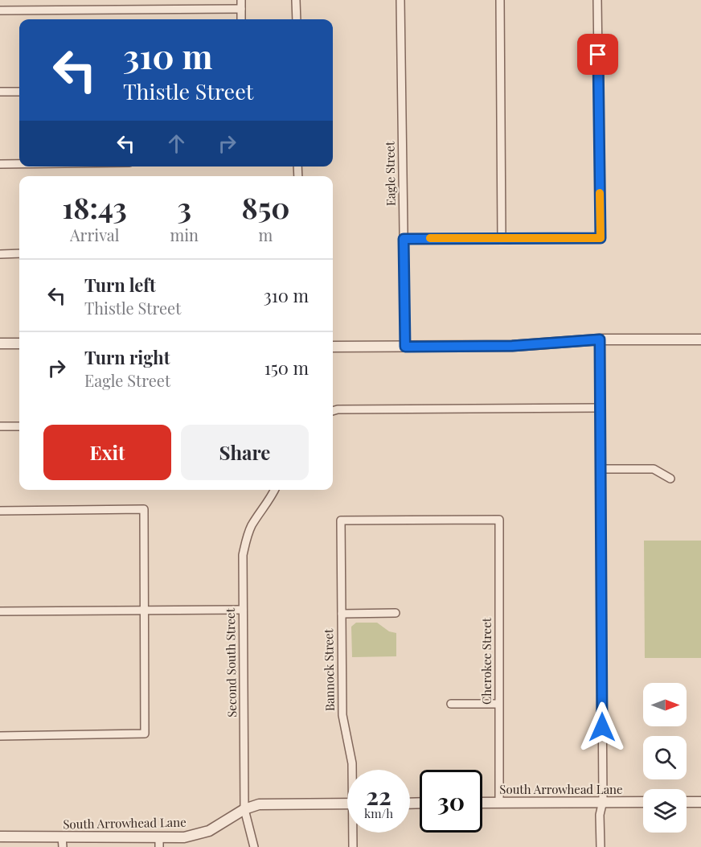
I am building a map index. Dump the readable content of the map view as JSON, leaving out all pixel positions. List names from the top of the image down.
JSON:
{
  "streets": {
    "street": [
      "Eagle Street",
      "Cherokee Street",
      "Second South Street",
      "Bannock Street",
      "South Arrowhead Lane"
    ]
  },
  "crossings": [
    ["Cherokee Street", "Bannock Street"],
    ["Cherokee Street", "South Arrowhead Lane"],
    ["Second South Street", "South Arrowhead Lane"]
  ],
  "north": "right",
  "page": {
    "turn": ["310 m", "Thistle Street"],
    "eta": [
      "18:43",
      "Arrival",
      "3",
      "min",
      "850",
      "m"
    ],
    "list": [
      {
        "name": "Turn left",
        "note": "Thistle Street",
        "value": "310 m"
      },
      {
        "name": "Turn right",
        "note": "Eagle Street",
        "value": "150 m"
      }
    ],
    "buttons": ["Exit", "Share"],
    "speed": "22 km/h",
    "limit": "30"
  }
}
